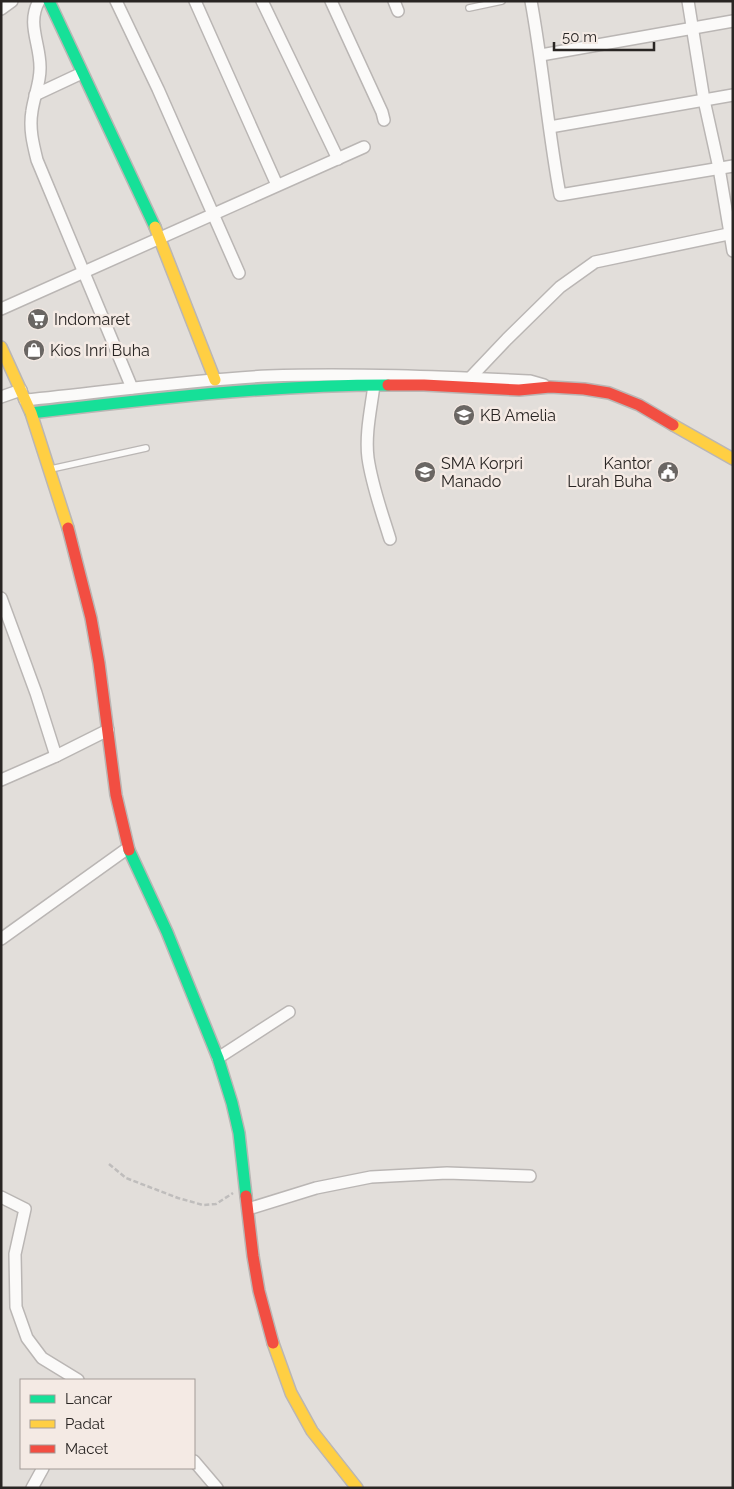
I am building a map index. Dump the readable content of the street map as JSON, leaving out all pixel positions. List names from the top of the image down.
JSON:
{
  "places": {
    "supermarket": ["Indomaret"],
    "shop": ["Kios Inri Buha"],
    "school or university": ["KB Amelia", "SMA Korpri Manado"],
    "public building": ["Kantor Lurah Buha"]
  },
  "legend": ["Lancar", "Padat", "Macet"],
  "scale_bar": "50 m"
}
